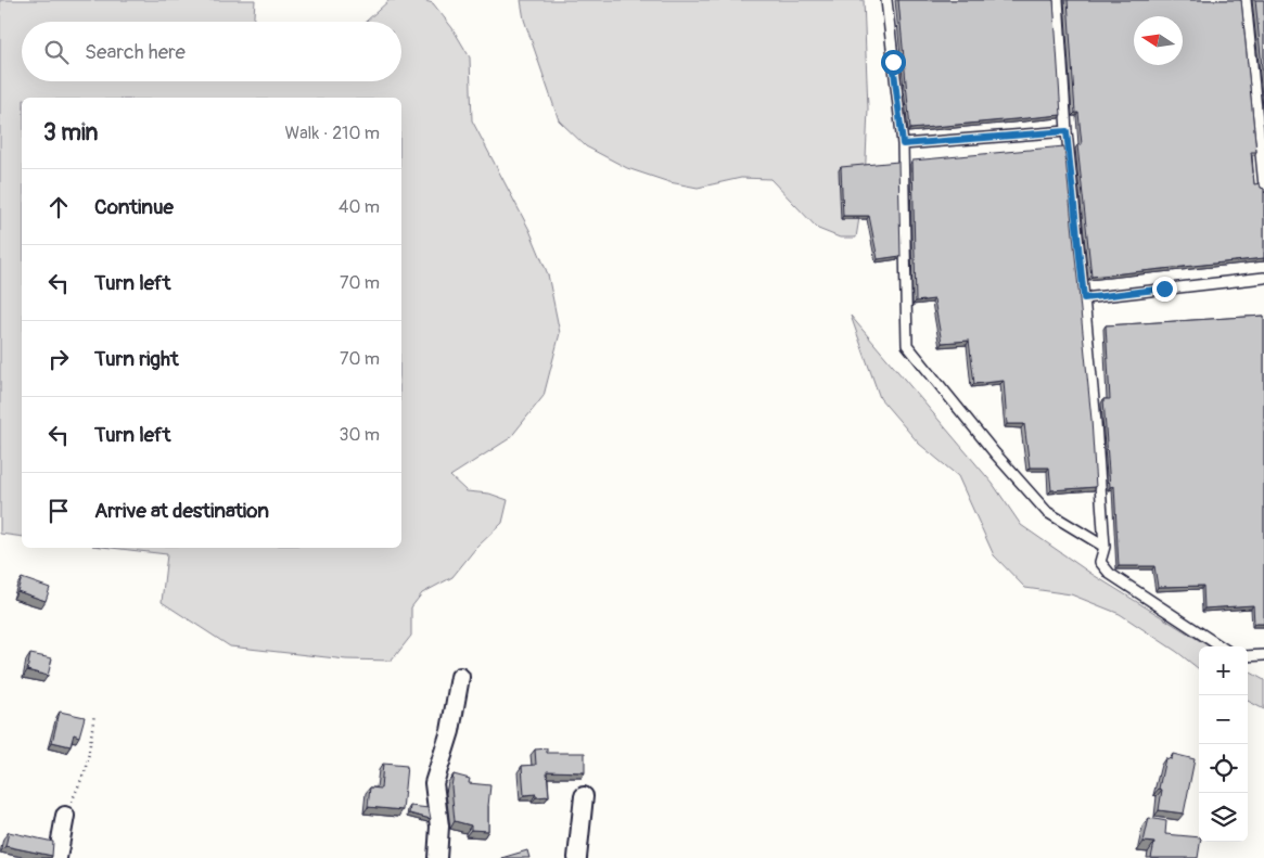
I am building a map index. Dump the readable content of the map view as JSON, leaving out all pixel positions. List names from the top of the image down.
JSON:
{
  "north": "left",
  "page": {
    "search": "Search here",
    "heading": ["3 min", "Walk · 210 m"],
    "list": [
      ["Continue", "40 m"],
      ["Turn left", "70 m"],
      ["Turn right", "70 m"],
      ["Turn left", "30 m"],
      "Arrive at destination"
    ],
    "map_buttons": ["+", "−"]
  }
}
